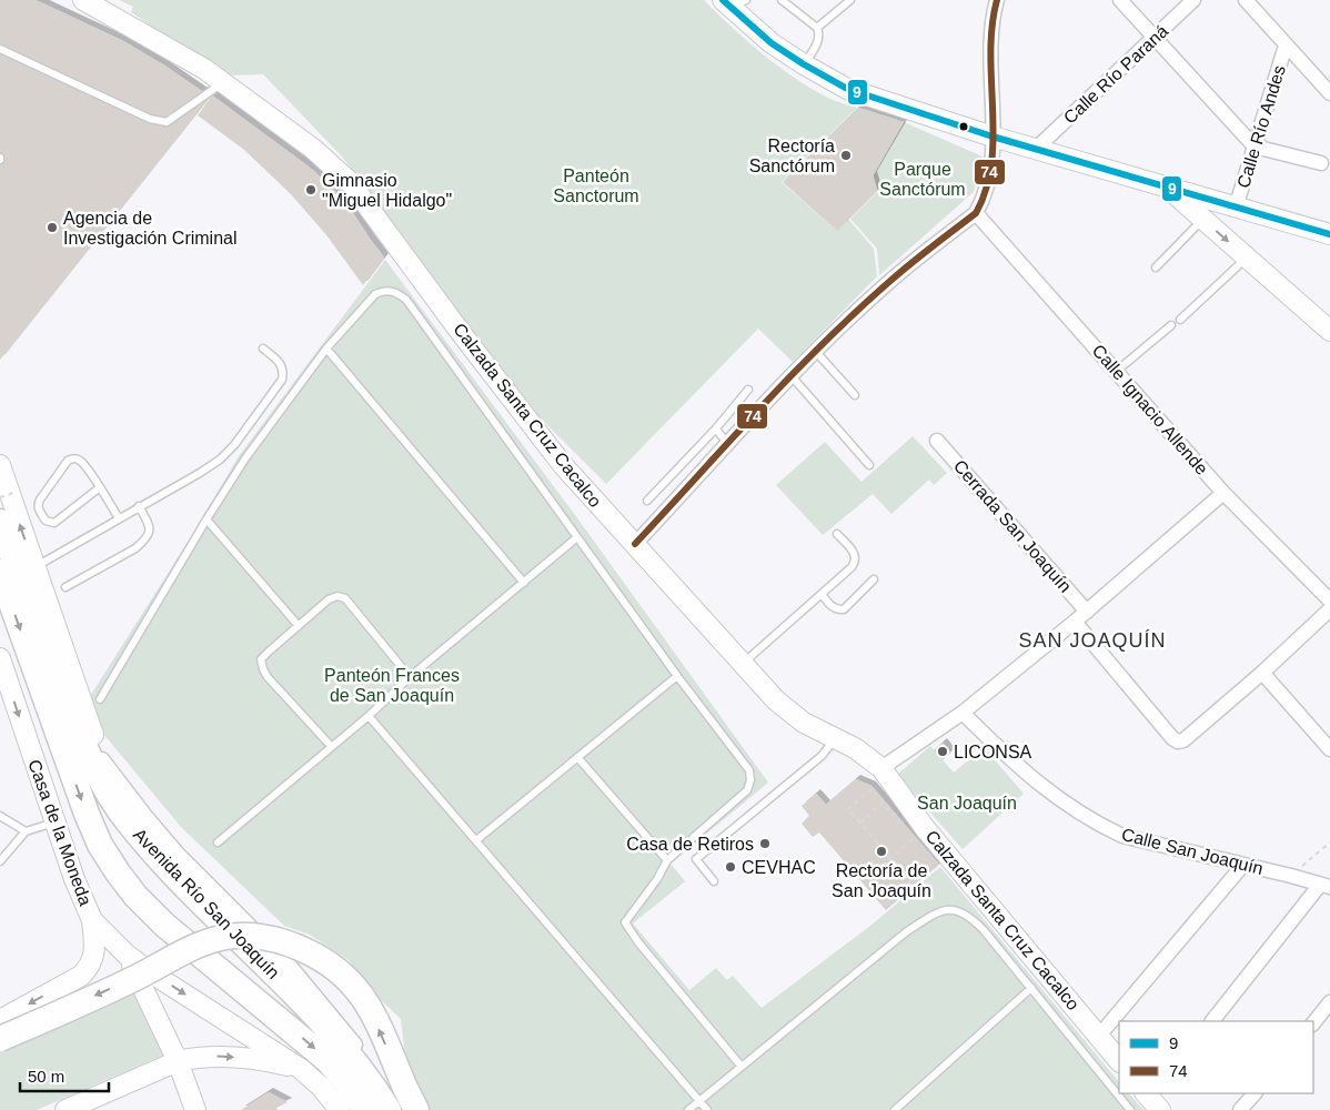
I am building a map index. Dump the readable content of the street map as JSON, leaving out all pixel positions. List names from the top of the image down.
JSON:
{
  "streets": {
    "highway": ["Avenida Río San Joaquín"],
    "main road": ["Calzada Santa Cruz Cacalco", "Casa de la Moneda"],
    "street": [
      "Calle Río Paraná",
      "Calle Río Andes",
      "Calle Ignacio Allende",
      "Cerrada San Joaquín",
      "Calle San Joaquín"
    ]
  },
  "districts": ["SAN JOAQUÍN"],
  "parks": [
    "Parque Sanctórum",
    "Panteón Sanctorum",
    "Panteón Frances de San Joaquín",
    "San Joaquín"
  ],
  "places": [
    "Rectoría Sanctórum",
    "Gimnasio \"Miguel Hidalgo\"",
    "Agencia de Investigación Criminal",
    "LICONSA",
    "Casa de Retiros",
    "Rectoría de San Joaquín",
    "CEVHAC"
  ],
  "lines": ["transit line 9", "transit line 74"],
  "legend": ["9", "74"],
  "scale_bar": "50 m"
}
